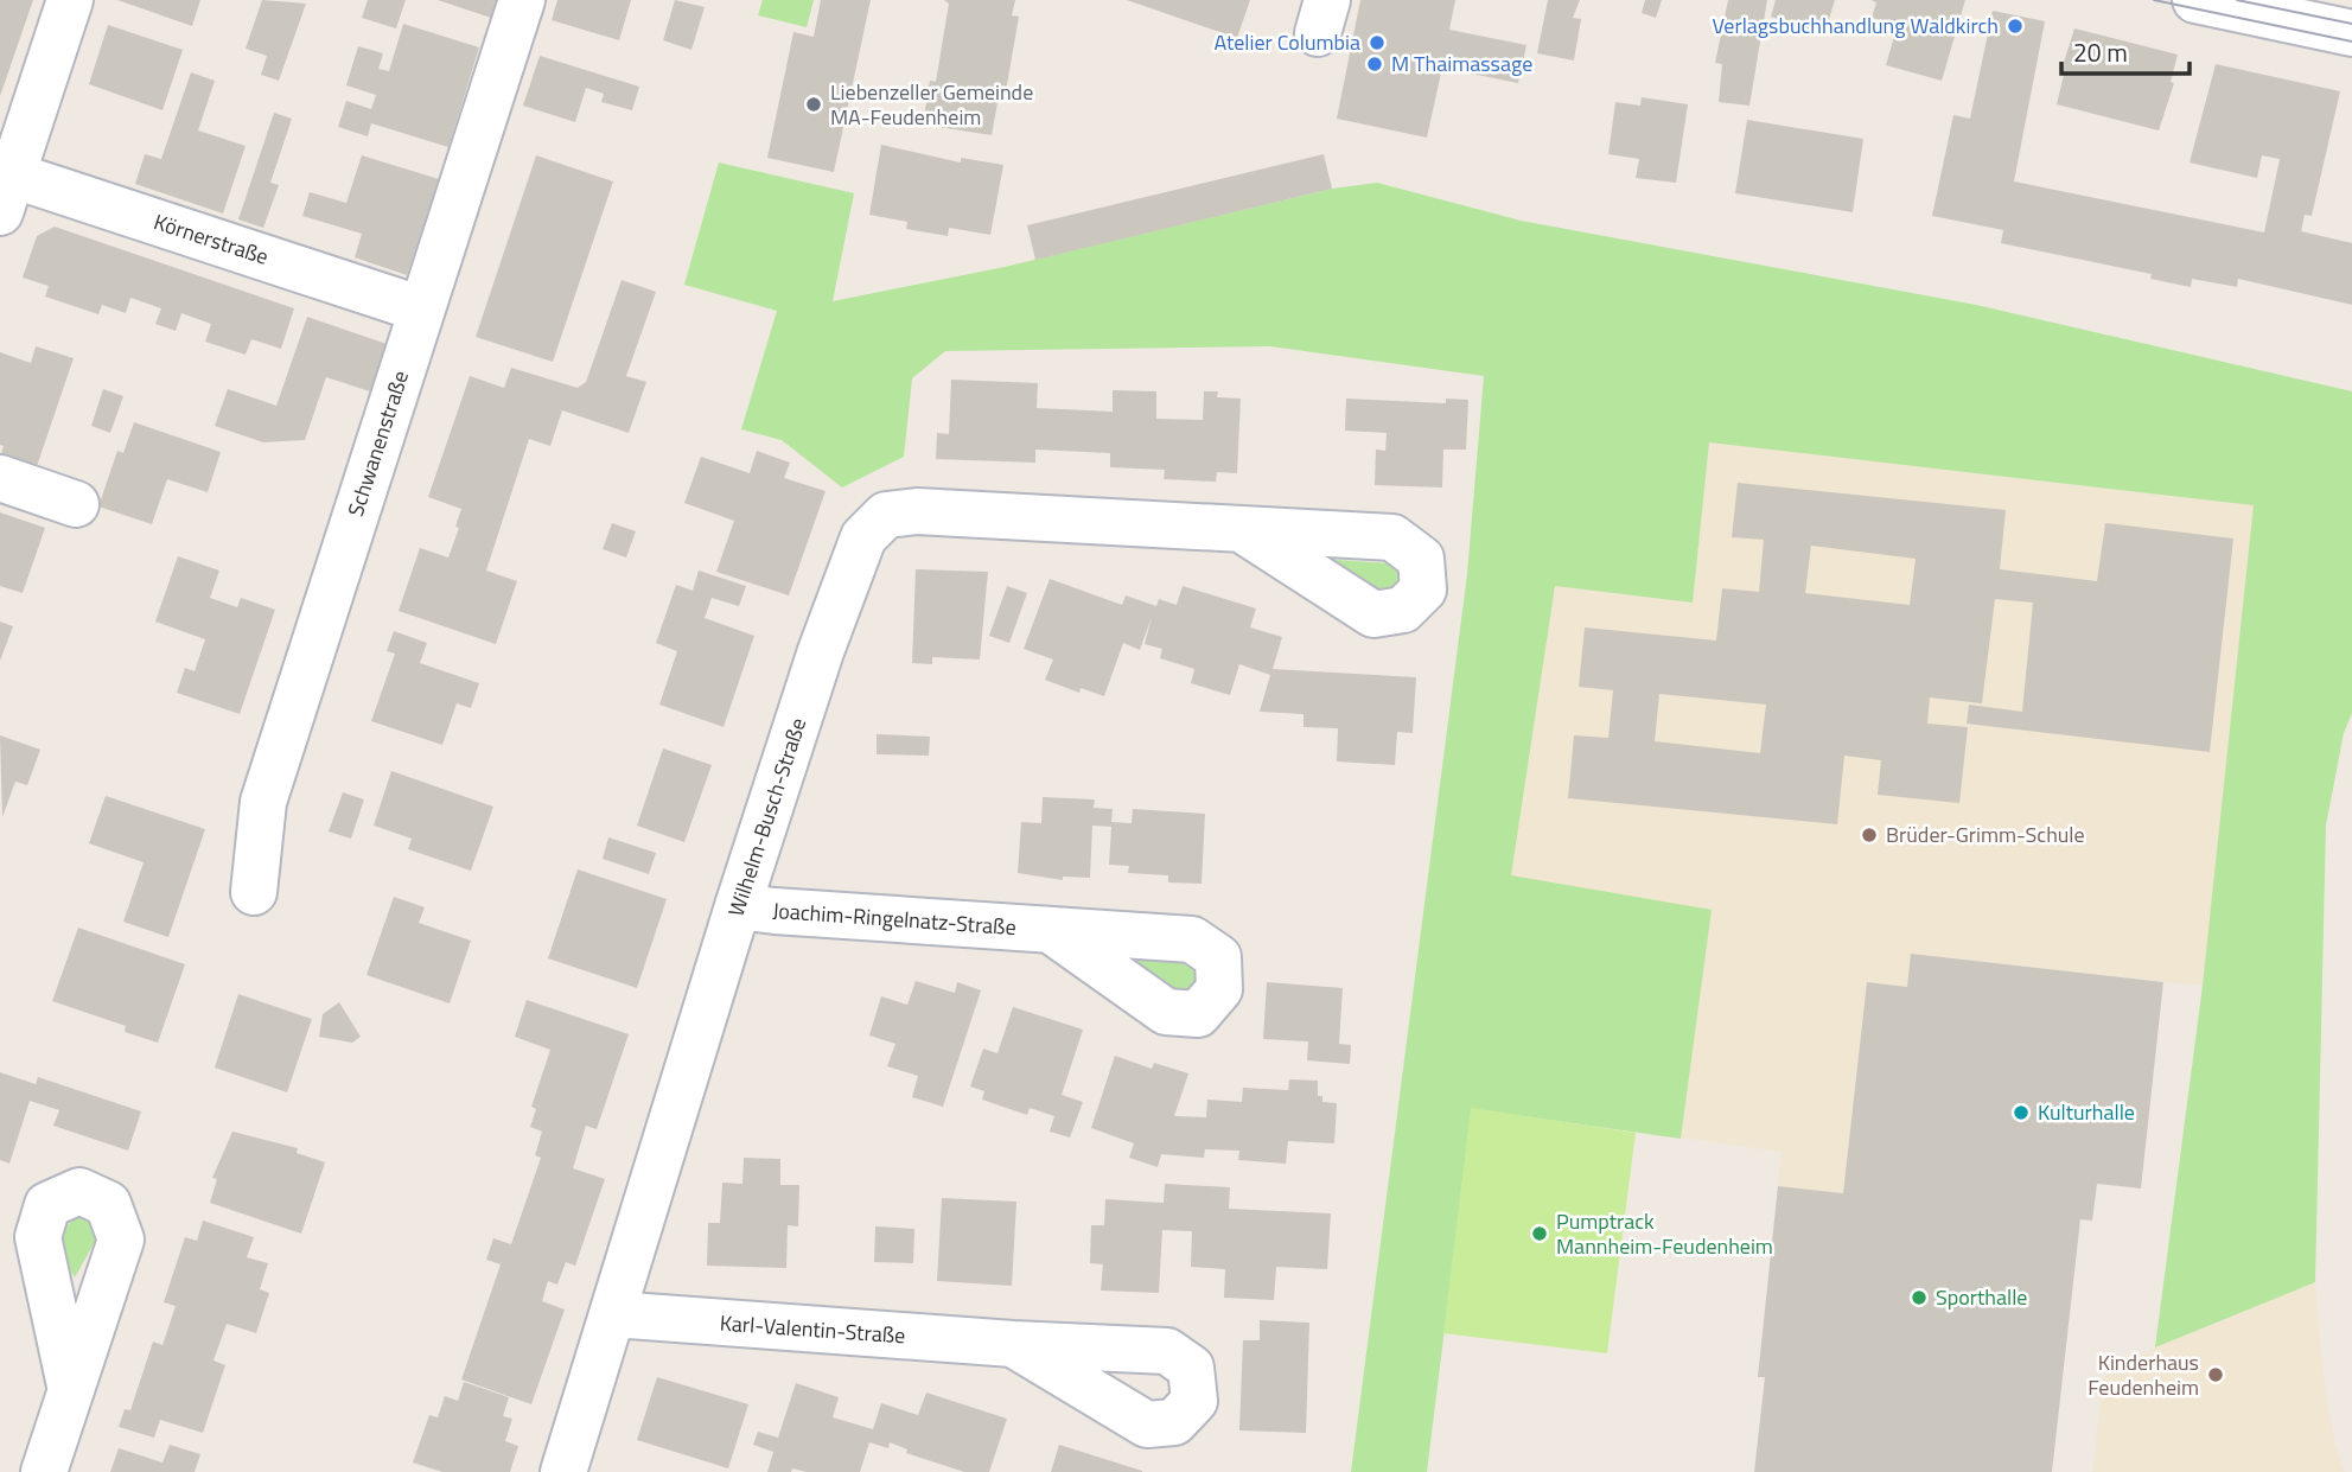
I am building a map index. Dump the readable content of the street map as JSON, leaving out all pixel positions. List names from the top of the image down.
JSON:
{
  "streets": {
    "street": [
      "Körnerstraße",
      "Schwanenstraße",
      "Wilhelm-Busch-Straße",
      "Joachim-Ringelnatz-Straße",
      "Karl-Valentin-Straße"
    ]
  },
  "crossings": [
    ["Körnerstraße", "Schwanenstraße"],
    ["Wilhelm-Busch-Straße", "Joachim-Ringelnatz-Straße"],
    ["Wilhelm-Busch-Straße", "Karl-Valentin-Straße"]
  ],
  "places": [
    "Verlagsbuchhandlung Waldkirch",
    "Atelier Columbia",
    "M Thaimassage",
    "Liebenzeller Gemeinde MA-Feudenheim",
    "Brüder-Grimm-Schule",
    "Kulturhalle",
    "Pumptrack Mannheim-Feudenheim",
    "Sporthalle",
    "Kinderhaus Feudenheim"
  ],
  "scale_bar": "20 m"
}
